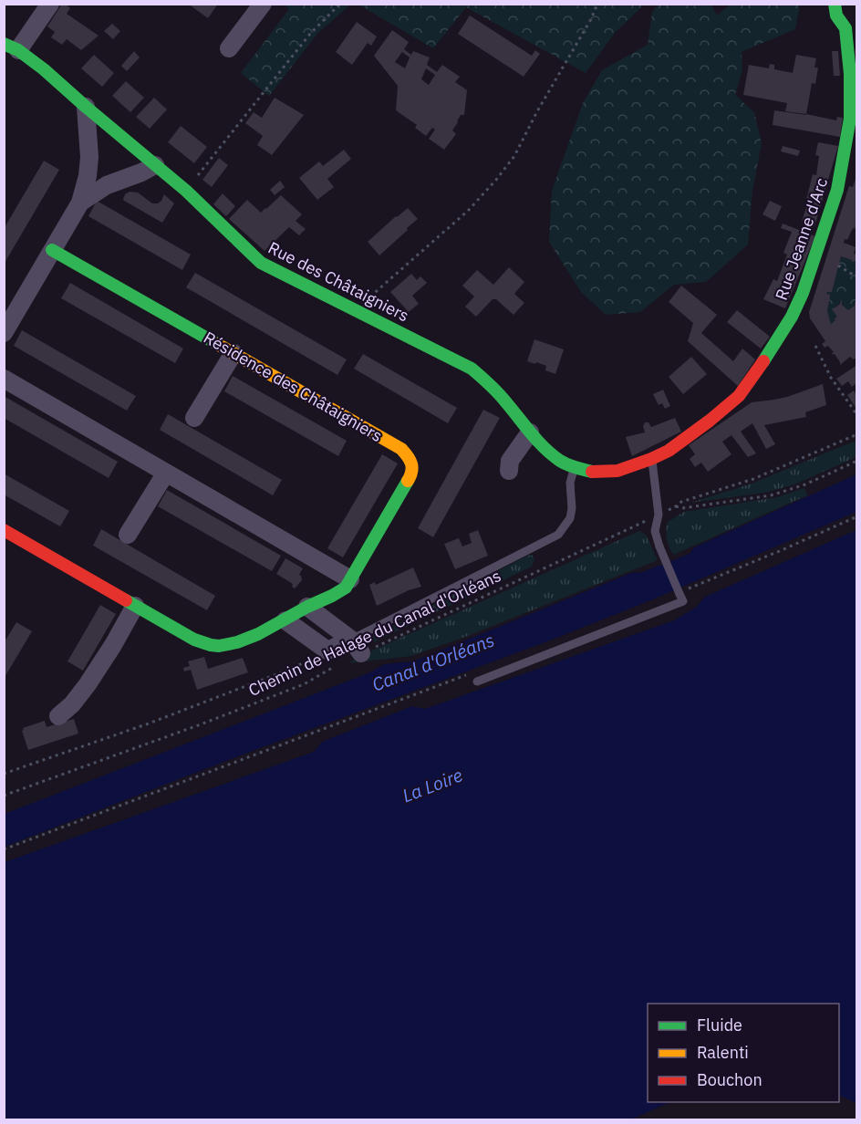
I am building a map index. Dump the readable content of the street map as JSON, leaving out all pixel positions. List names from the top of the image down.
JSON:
{
  "streets": {
    "street": ["Rue Jeanne d'Arc", "Rue des Châtaigniers", "Résidence des Châtaigniers"],
    "path": ["Chemin de Halage du Canal d'Orléans"]
  },
  "crossings": [
    ["Rue Jeanne d'Arc", "Rue des Châtaigniers"]
  ],
  "water": ["Canal d'Orléans", "La Loire"],
  "legend": ["Fluide", "Ralenti", "Bouchon"]
}
